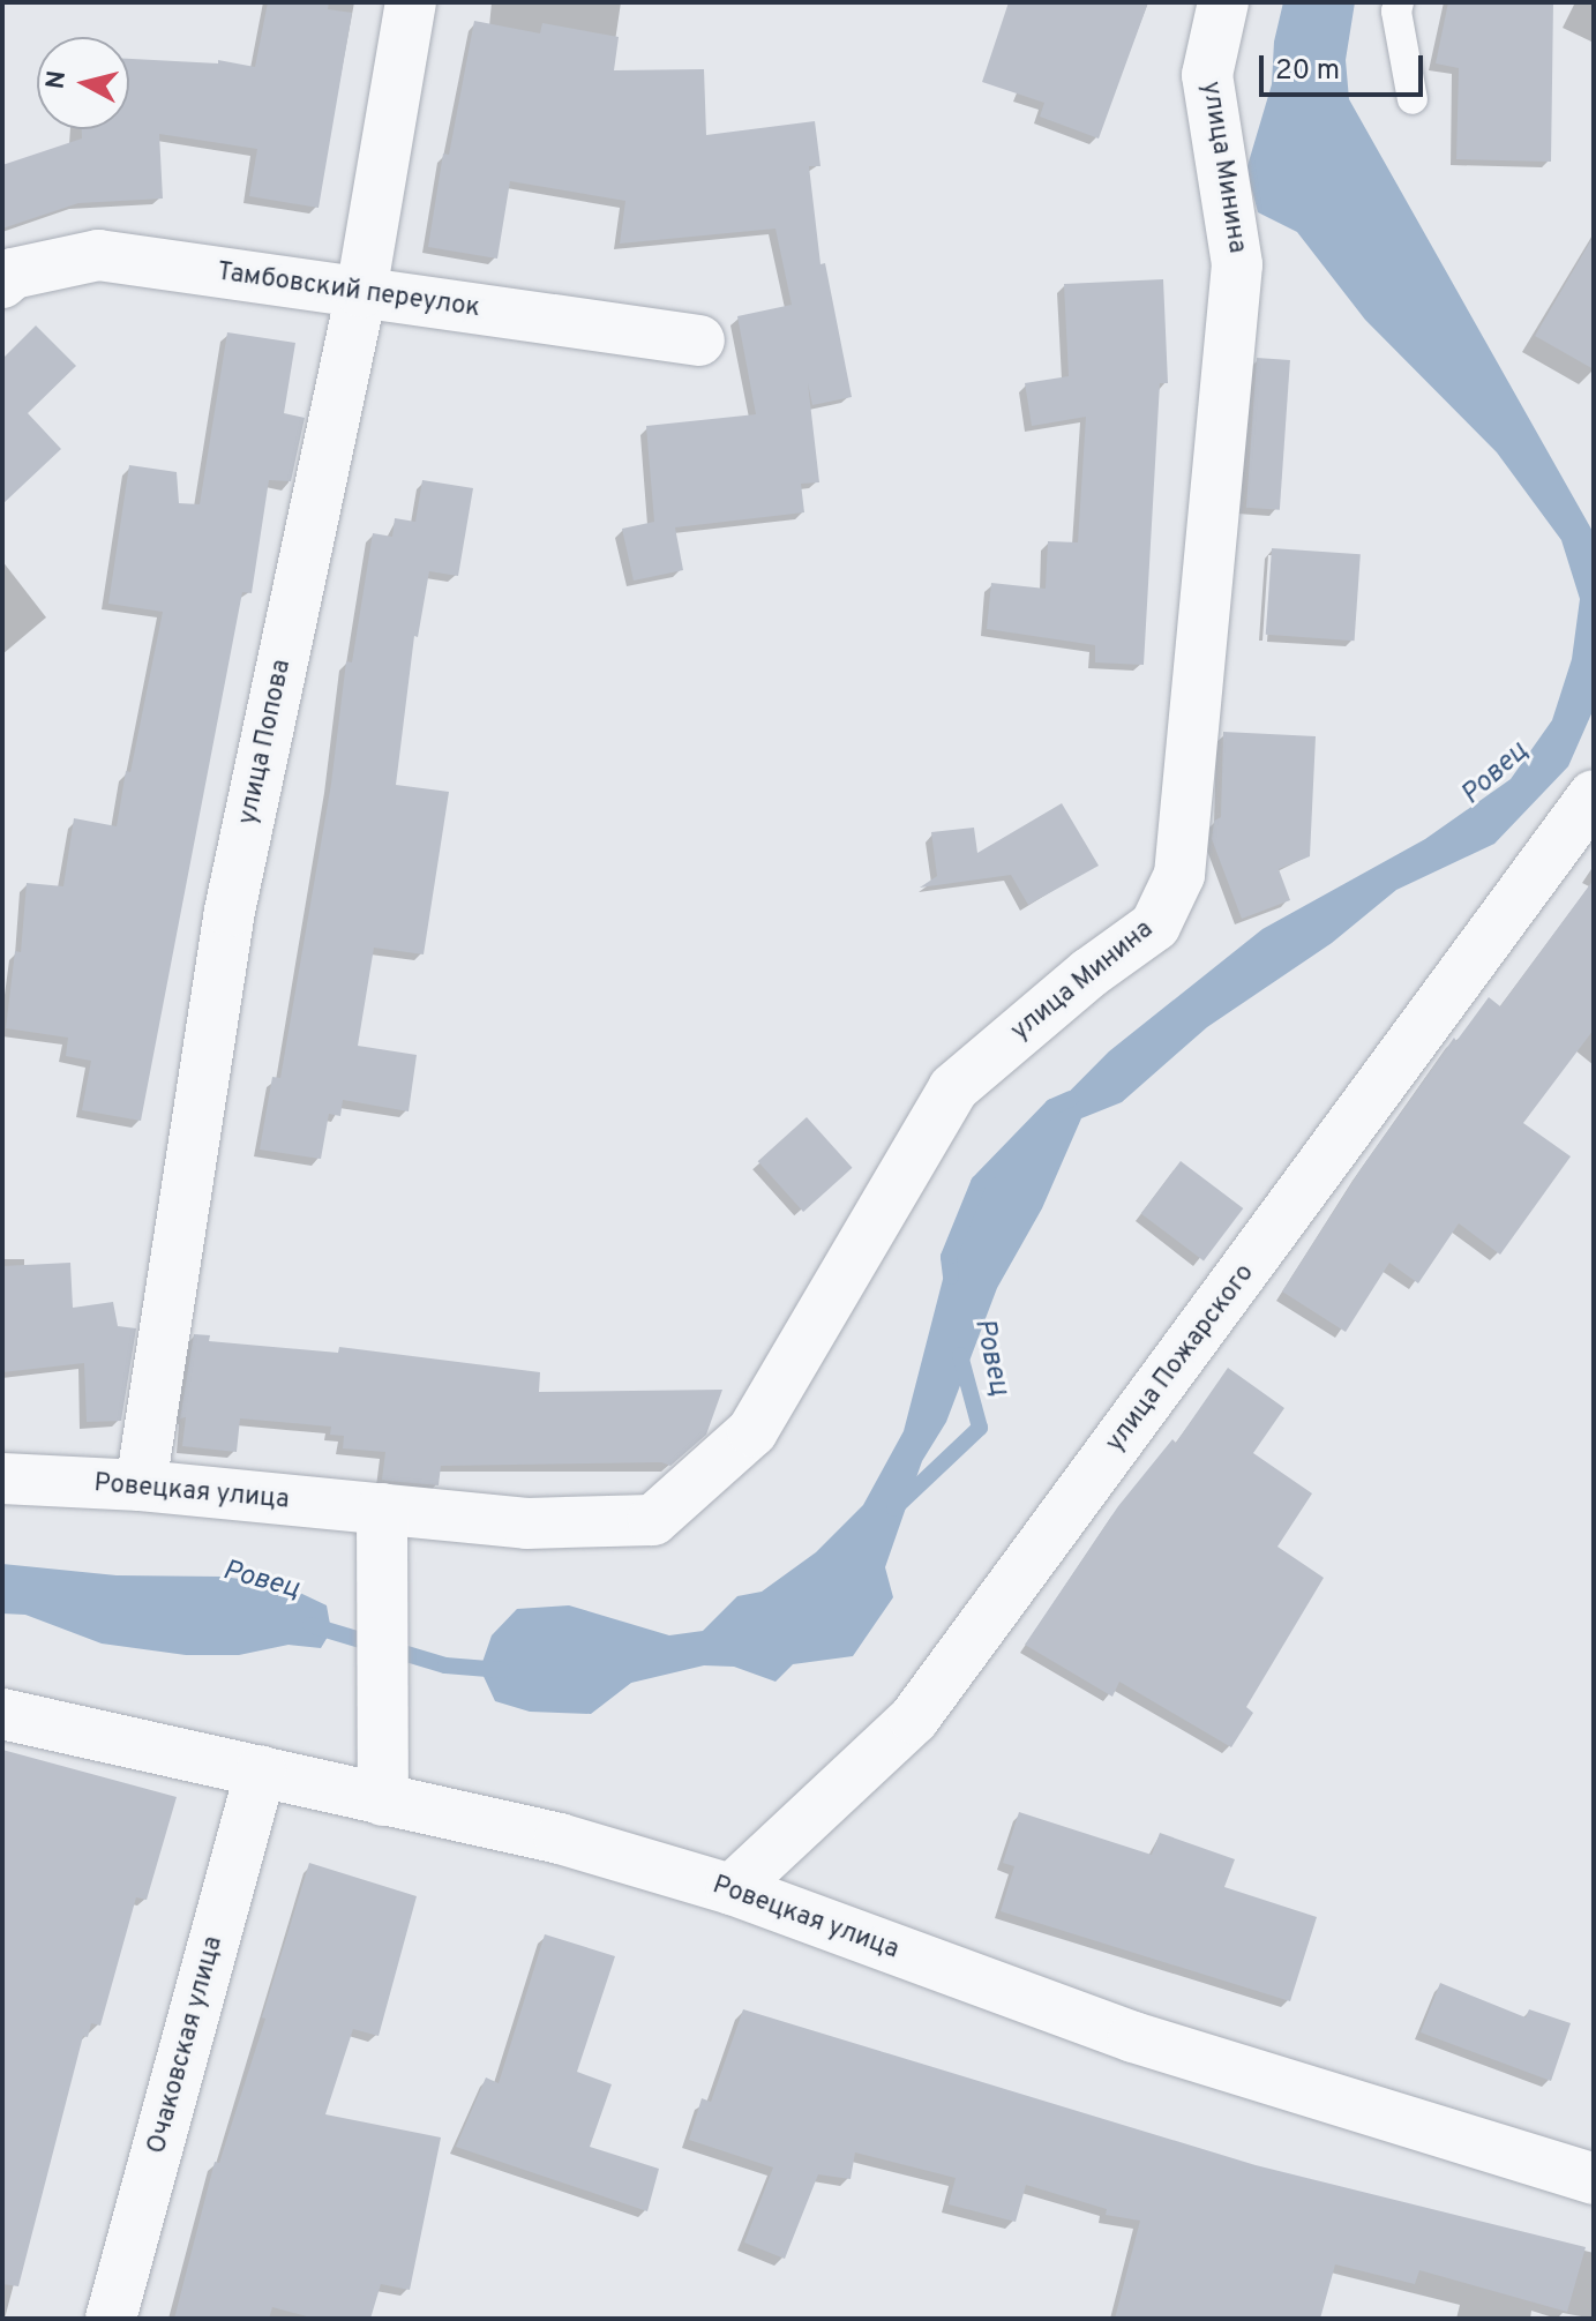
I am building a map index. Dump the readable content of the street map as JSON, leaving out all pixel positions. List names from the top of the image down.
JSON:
{
  "streets": {
    "street": [
      "улица Минина",
      "Тамбовский переулок",
      "улица Попова",
      "улица Пожарского",
      "Ровецкая улица",
      "Очаковская улица"
    ]
  },
  "crossings": [
    ["улица Минина", "Ровецкая улица"],
    ["Тамбовский переулок", "улица Попова"],
    ["улица Попова", "Ровецкая улица"],
    ["улица Пожарского", "Ровецкая улица"],
    ["Ровецкая улица", "Очаковская улица"]
  ],
  "water": ["Ровец"],
  "scale_bar": "20 m",
  "north": "left"
}
